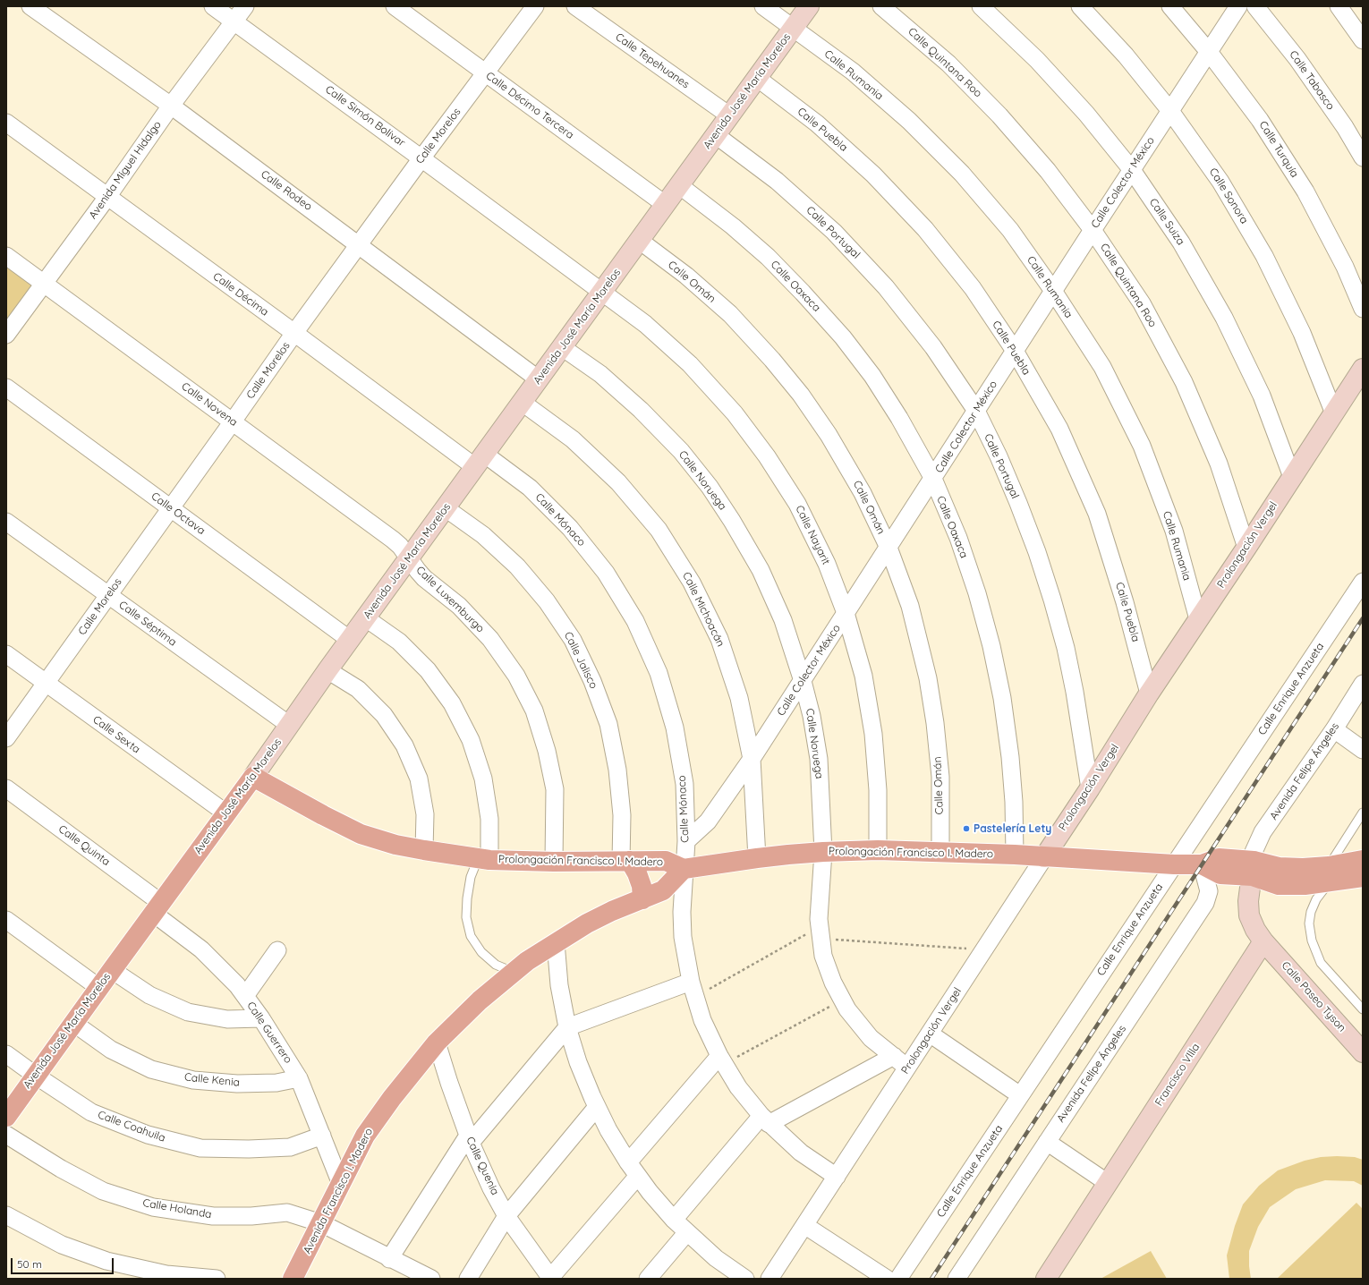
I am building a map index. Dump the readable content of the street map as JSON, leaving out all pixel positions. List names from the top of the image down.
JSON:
{
  "streets": {
    "main road": ["Avenida José María Morelos", "Prolongación Francisco I. Madero", "Avenida Francisco I. Madero"],
    "street": [
      "Calle Tepehuanes",
      "Calle Quintana Roo",
      "Calle Rumania",
      "Calle Tabasco",
      "Calle Décimo Tercera",
      "Calle Simón Bolívar",
      "Calle Puebla",
      "Calle Morelos",
      "Calle Turquía",
      "Avenida Miguel Hidalgo",
      "Calle Colector México",
      "Calle Rodeo",
      "Calle Sonora",
      "Calle Suiza",
      "Calle Portugal",
      "Calle Omán",
      "Calle Oaxaca",
      "Calle Décima",
      "Calle Novena",
      "Calle Noruega",
      "Calle Octava",
      "Calle Mónaco",
      "Calle Nayarit",
      "Prolongación Vergel",
      "Calle Luxemburgo",
      "Calle Michoacán",
      "Calle Séptima",
      "Calle Jalisco",
      "Calle Enrique Anzueta",
      "Calle Sexta",
      "Avenida Felipe Ángeles",
      "Calle Quinta",
      "Calle Paseo Tyson",
      "Calle Guerrero",
      "Francisco VIlla",
      "Calle Kenia",
      "Calle Coahuila",
      "Calle Quenia",
      "Calle Holanda"
    ]
  },
  "crossings": [
    ["Calle Tepehuanes", "Avenida José María Morelos"],
    ["Calle Quintana Roo", "Calle Colector México"],
    ["Calle Quintana Roo", "Prolongación Vergel"],
    ["Calle Rumania", "Avenida José María Morelos"],
    ["Calle Rumania", "Calle Colector México"],
    ["Calle Rumania", "Prolongación Vergel"],
    ["Avenida José María Morelos", "Calle Décimo Tercera"],
    ["Avenida José María Morelos", "Calle Simón Bolívar"],
    ["Avenida José María Morelos", "Calle Puebla"],
    ["Avenida José María Morelos", "Calle Rodeo"],
    ["Avenida José María Morelos", "Calle Portugal"],
    ["Avenida José María Morelos", "Calle Omán"],
    ["Avenida José María Morelos", "Calle Oaxaca"],
    ["Avenida José María Morelos", "Calle Décima"],
    ["Avenida José María Morelos", "Calle Novena"],
    ["Avenida José María Morelos", "Calle Noruega"],
    ["Avenida José María Morelos", "Calle Octava"],
    ["Avenida José María Morelos", "Calle Mónaco"],
    ["Avenida José María Morelos", "Calle Nayarit"],
    ["Avenida José María Morelos", "Calle Luxemburgo"],
    ["Avenida José María Morelos", "Calle Michoacán"],
    ["Avenida José María Morelos", "Calle Séptima"],
    ["Avenida José María Morelos", "Calle Jalisco"],
    ["Avenida José María Morelos", "Calle Sexta"],
    ["Avenida José María Morelos", "Calle Quinta"],
    ["Avenida José María Morelos", "Prolongación Francisco I. Madero"],
    ["Avenida José María Morelos", "Calle Guerrero"],
    ["Avenida José María Morelos", "Calle Kenia"],
    ["Avenida José María Morelos", "Calle Coahuila"],
    ["Calle Décimo Tercera", "Calle Morelos"],
    ["Calle Simón Bolívar", "Calle Morelos"],
    ["Calle Simón Bolívar", "Avenida Miguel Hidalgo"],
    ["Calle Simón Bolívar", "Calle Nayarit"],
    ["Calle Puebla", "Calle Colector México"],
    ["Calle Puebla", "Prolongación Vergel"],
    ["Calle Morelos", "Calle Rodeo"],
    ["Calle Morelos", "Calle Décima"],
    ["Calle Morelos", "Calle Novena"],
    ["Calle Morelos", "Calle Octava"],
    ["Calle Morelos", "Calle Séptima"],
    ["Calle Morelos", "Calle Sexta"],
    ["Calle Turquía", "Calle Colector México"],
    ["Avenida Miguel Hidalgo", "Calle Rodeo"],
    ["Avenida Miguel Hidalgo", "Calle Décima"],
    ["Avenida Miguel Hidalgo", "Calle Novena"],
    ["Calle Colector México", "Calle Sonora"],
    ["Calle Colector México", "Calle Suiza"],
    ["Calle Colector México", "Calle Portugal"],
    ["Calle Colector México", "Calle Omán"],
    ["Calle Colector México", "Calle Oaxaca"],
    ["Calle Colector México", "Calle Noruega"],
    ["Calle Colector México", "Calle Mónaco"],
    ["Calle Colector México", "Calle Nayarit"],
    ["Calle Colector México", "Calle Michoacán"],
    ["Calle Sonora", "Prolongación Vergel"],
    ["Calle Suiza", "Prolongación Vergel"],
    ["Calle Portugal", "Prolongación Vergel"],
    ["Calle Omán", "Prolongación Francisco I. Madero"],
    ["Calle Oaxaca", "Prolongación Francisco I. Madero"],
    ["Calle Décima", "Calle Mónaco"],
    ["Calle Novena", "Calle Luxemburgo"],
    ["Calle Noruega", "Prolongación Vergel"],
    ["Calle Noruega", "Prolongación Francisco I. Madero"],
    ["Calle Mónaco", "Prolongación Vergel"],
    ["Calle Mónaco", "Prolongación Francisco I. Madero"],
    ["Calle Mónaco", "Avenida Francisco I. Madero"],
    ["Calle Nayarit", "Prolongación Francisco I. Madero"],
    ["Prolongación Vergel", "Prolongación Francisco I. Madero"],
    ["Calle Luxemburgo", "Prolongación Francisco I. Madero"],
    ["Calle Michoacán", "Prolongación Francisco I. Madero"],
    ["Calle Jalisco", "Prolongación Francisco I. Madero"],
    ["Calle Enrique Anzueta", "Prolongación Francisco I. Madero"],
    ["Avenida Felipe Ángeles", "Prolongación Francisco I. Madero"],
    ["Calle Quinta", "Calle Guerrero"],
    ["Prolongación Francisco I. Madero", "Avenida Francisco I. Madero"],
    ["Calle Paseo Tyson", "Francisco VIlla"],
    ["Calle Guerrero", "Calle Kenia"],
    ["Calle Guerrero", "Calle Coahuila"],
    ["Calle Guerrero", "Avenida Francisco I. Madero"],
    ["Calle Quenia", "Avenida Francisco I. Madero"],
    ["Avenida Francisco I. Madero", "Calle Holanda"]
  ],
  "places": ["Pastelería Lety"],
  "scale_bar": "50 m"
}
